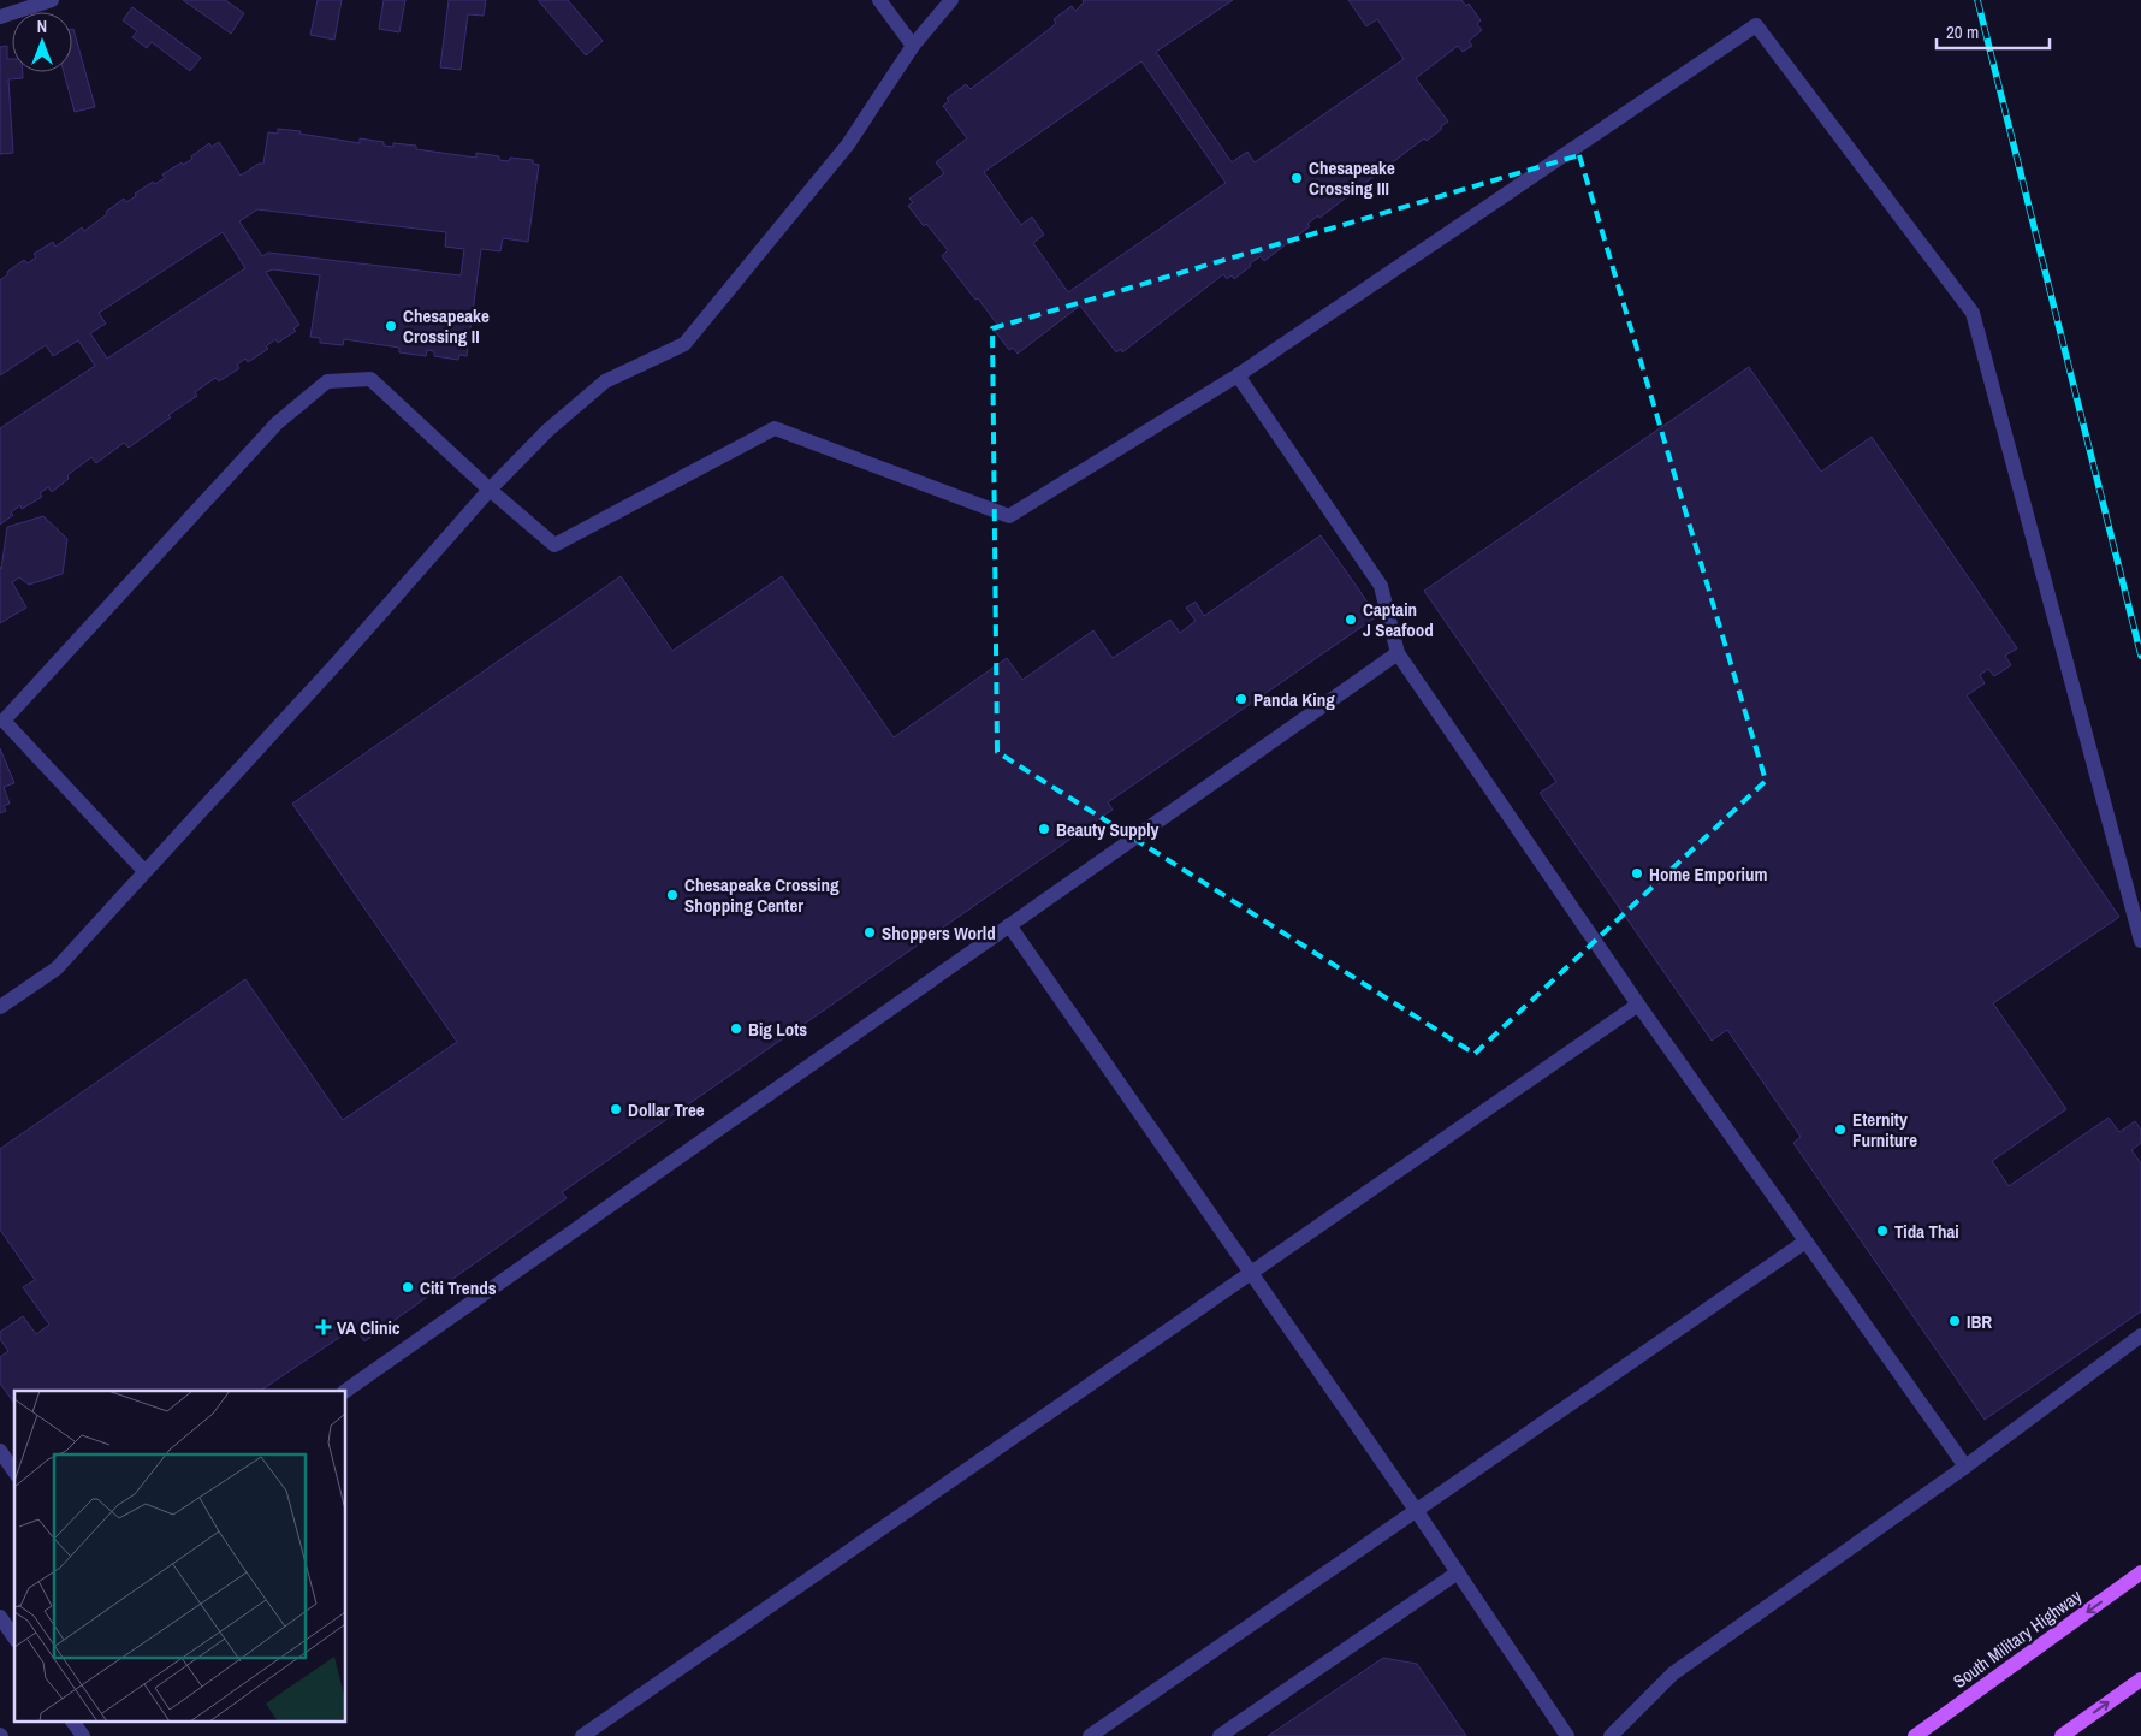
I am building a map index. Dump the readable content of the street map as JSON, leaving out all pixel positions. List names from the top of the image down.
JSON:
{
  "streets": {
    "main road": ["South Military Highway"]
  },
  "places": {
    "other": [
      "Chesapeake Crossing III",
      "Chesapeake Crossing II",
      "Captain J Seafood",
      "Panda King",
      "Beauty Supply",
      "Home Emporium",
      "Chesapeake Crossing Shopping Center",
      "Shoppers World",
      "Big Lots",
      "Dollar Tree",
      "Eternity Furniture",
      "Tida Thai",
      "Citi Trends",
      "IBR"
    ],
    "health": ["VA Clinic"]
  },
  "scale_bar": "20 m",
  "north": "top"
}
